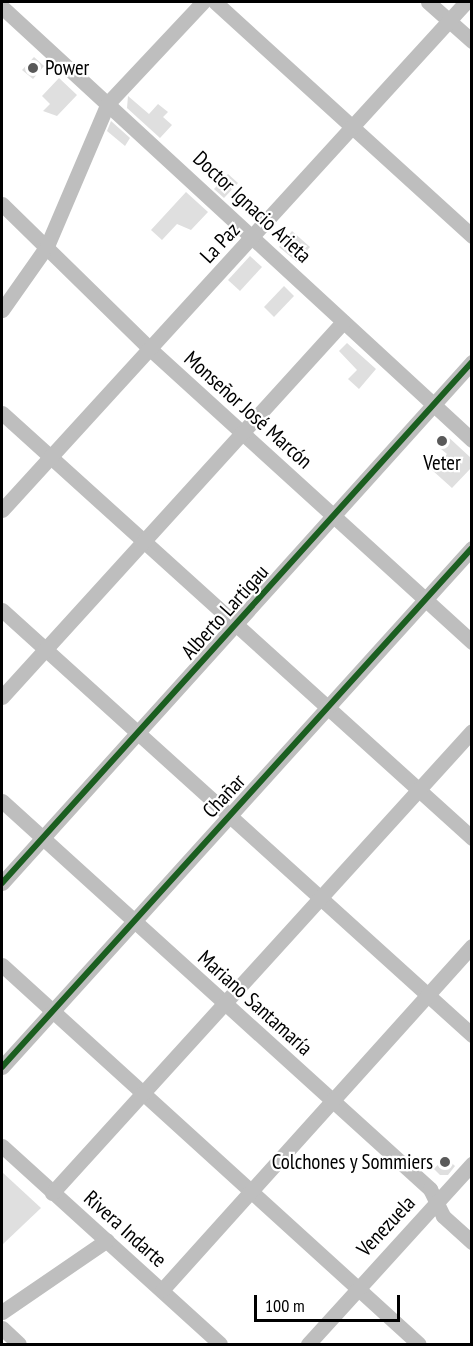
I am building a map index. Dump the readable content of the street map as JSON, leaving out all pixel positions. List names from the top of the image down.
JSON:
{
  "streets": {
    "street": [
      "Doctor Ignacio Arieta",
      "La Paz",
      "Monseñor José Marcón",
      "Alberto Lartigau",
      "Chañar",
      "Mariano Santamaría",
      "Venezuela",
      "Rivera Indarte"
    ]
  },
  "crossings": [
    ["Doctor Ignacio Arieta", "La Paz"],
    ["Doctor Ignacio Arieta", "Alberto Lartigau"],
    ["La Paz", "Monseñor José Marcón"],
    ["Monseñor José Marcón", "Alberto Lartigau"],
    ["Monseñor José Marcón", "Chañar"],
    ["Alberto Lartigau", "Mariano Santamaría"],
    ["Chañar", "Mariano Santamaría"],
    ["Mariano Santamaría", "Venezuela"]
  ],
  "places": ["Power", "Veter", "Colchones y Sommiers"],
  "scale_bar": "100 m"
}
